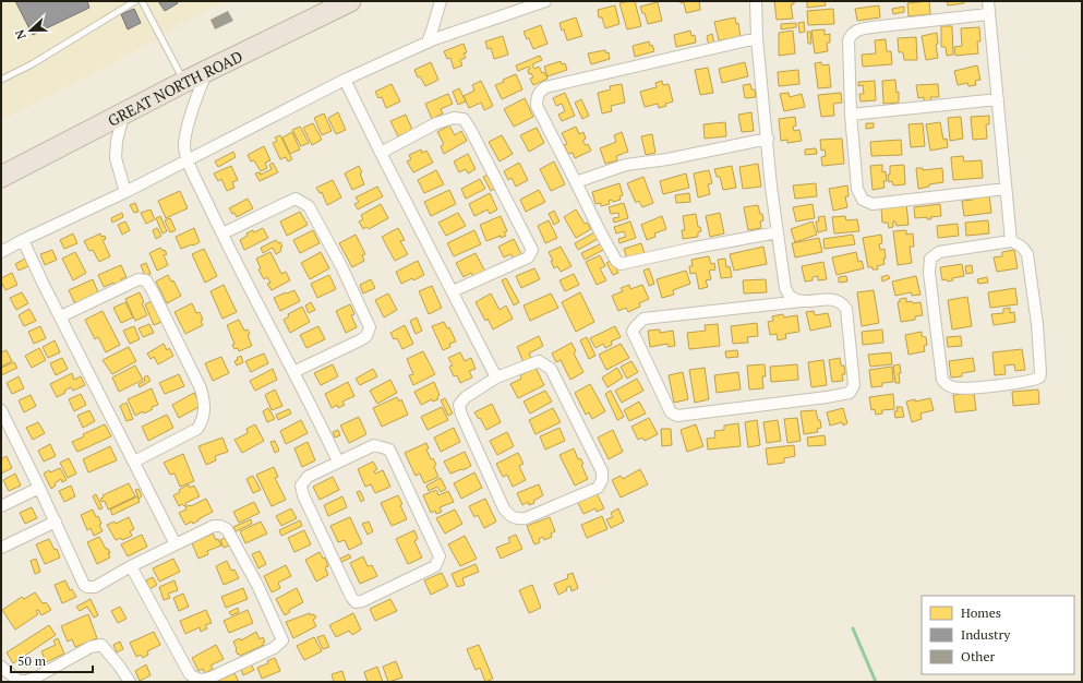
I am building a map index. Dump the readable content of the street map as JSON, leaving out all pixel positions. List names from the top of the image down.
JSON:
{
  "streets": {
    "highway": ["GREAT NORTH ROAD"]
  },
  "legend": ["Homes", "Industry", "Other"],
  "scale_bar": "50 m",
  "north": "left"
}
